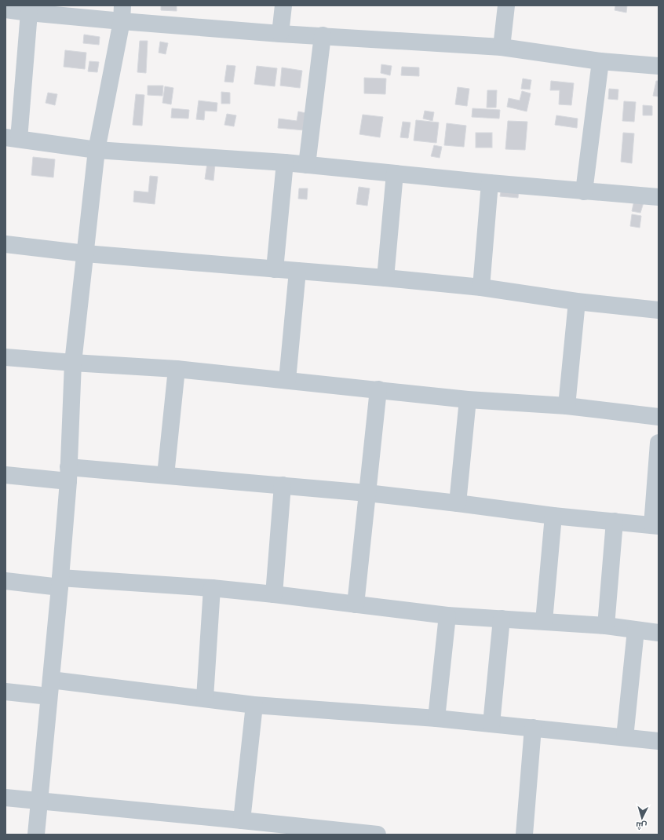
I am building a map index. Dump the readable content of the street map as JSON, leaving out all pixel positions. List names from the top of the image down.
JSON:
{
  "north": "bottom"
}
